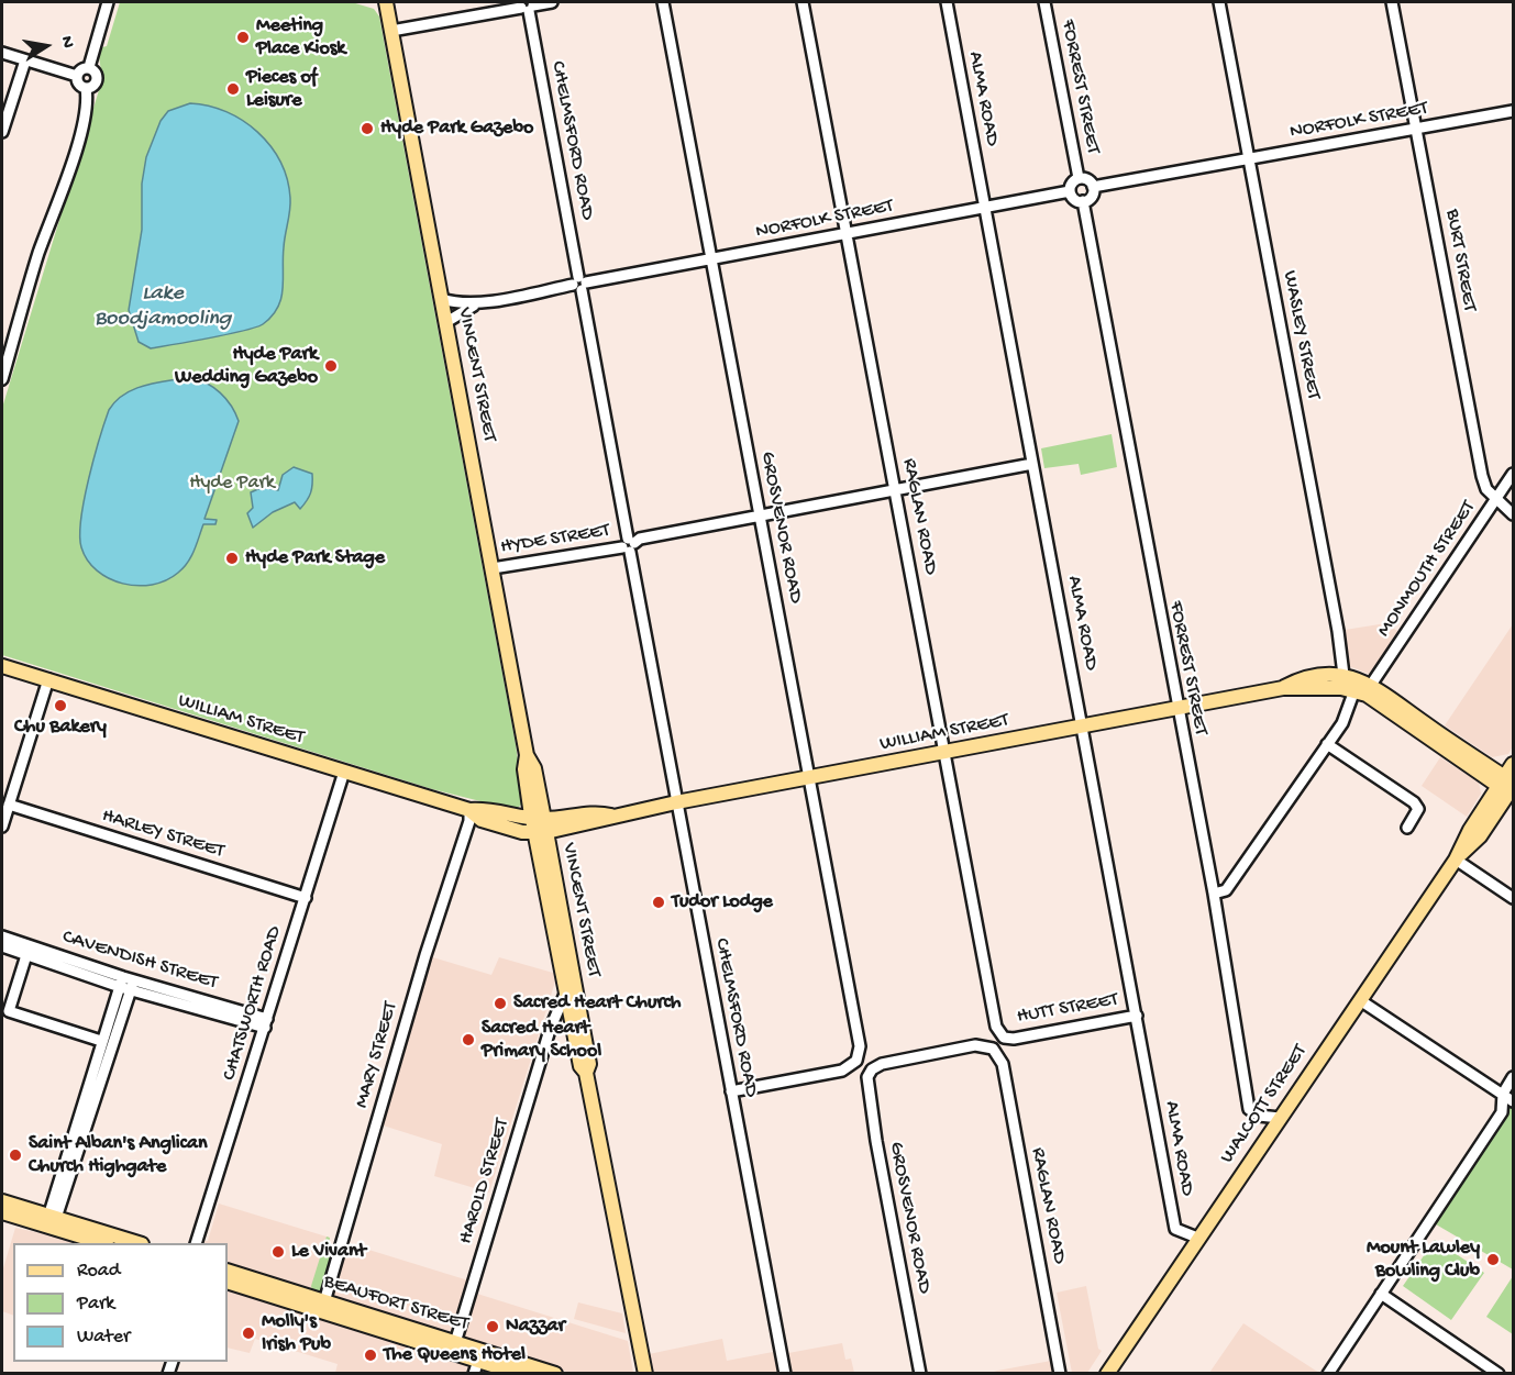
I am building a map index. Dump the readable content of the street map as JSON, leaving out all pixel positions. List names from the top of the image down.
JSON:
{
  "streets": {
    "main road": [
      "VINCENT STREET",
      "WILLIAM STREET",
      "WALCOTT STREET",
      "BEAUFORT STREET"
    ],
    "street": [
      "FORREST STREET",
      "ALMA ROAD",
      "NORFOLK STREET",
      "CHELMSFORD ROAD",
      "BURT STREET",
      "WASLEY STREET",
      "RAGLAN ROAD",
      "GROSVENOR ROAD",
      "HYDE STREET",
      "MONMOUTH STREET",
      "HARLEY STREET",
      "CAVENDISH STREET",
      "CHATSWORTH ROAD",
      "HUTT STREET",
      "MARY STREET",
      "HAROLD STREET"
    ]
  },
  "crossings": [
    ["FORREST STREET", "NORFOLK STREET"],
    ["FORREST STREET", "WILLIAM STREET"],
    ["FORREST STREET", "WALCOTT STREET"],
    ["ALMA ROAD", "NORFOLK STREET"],
    ["ALMA ROAD", "HYDE STREET"],
    ["ALMA ROAD", "WILLIAM STREET"],
    ["ALMA ROAD", "HUTT STREET"],
    ["ALMA ROAD", "WALCOTT STREET"],
    ["NORFOLK STREET", "CHELMSFORD ROAD"],
    ["NORFOLK STREET", "BURT STREET"],
    ["NORFOLK STREET", "WASLEY STREET"],
    ["NORFOLK STREET", "VINCENT STREET"],
    ["NORFOLK STREET", "RAGLAN ROAD"],
    ["NORFOLK STREET", "GROSVENOR ROAD"],
    ["CHELMSFORD ROAD", "GROSVENOR ROAD"],
    ["CHELMSFORD ROAD", "HYDE STREET"],
    ["CHELMSFORD ROAD", "WILLIAM STREET"],
    ["BURT STREET", "MONMOUTH STREET"],
    ["WASLEY STREET", "WILLIAM STREET"],
    ["VINCENT STREET", "HYDE STREET"],
    ["VINCENT STREET", "WILLIAM STREET"],
    ["VINCENT STREET", "HAROLD STREET"],
    ["RAGLAN ROAD", "GROSVENOR ROAD"],
    ["RAGLAN ROAD", "HYDE STREET"],
    ["RAGLAN ROAD", "WILLIAM STREET"],
    ["RAGLAN ROAD", "HUTT STREET"],
    ["GROSVENOR ROAD", "HYDE STREET"],
    ["GROSVENOR ROAD", "WILLIAM STREET"],
    ["MONMOUTH STREET", "WILLIAM STREET"],
    ["WILLIAM STREET", "CHATSWORTH ROAD"],
    ["WILLIAM STREET", "MARY STREET"],
    ["WILLIAM STREET", "WALCOTT STREET"],
    ["HARLEY STREET", "CHATSWORTH ROAD"],
    ["CAVENDISH STREET", "CHATSWORTH ROAD"],
    ["MARY STREET", "BEAUFORT STREET"],
    ["HAROLD STREET", "BEAUFORT STREET"]
  ],
  "water": ["Lake Boodjamooling"],
  "parks": ["Hyde Park"],
  "places": [
    "Meeting Place Kiosk",
    "Pieces of Leisure",
    "Hyde Park Gazebo",
    "Hyde Park Wedding Gazebo",
    "Hyde Park Stage",
    "Chu Bakery",
    "Tudor Lodge",
    "Sacred Heart Church",
    "Sacred Heart Primary School",
    "Saint Alban's Anglican Church Highgate",
    "Le Vivant",
    "Mount Lawley Bowling Club",
    "Nazzar",
    "Molly's Irish Pub",
    "The Queens Hotel"
  ],
  "legend": ["Road", "Park", "Water"],
  "north": "right"
}
